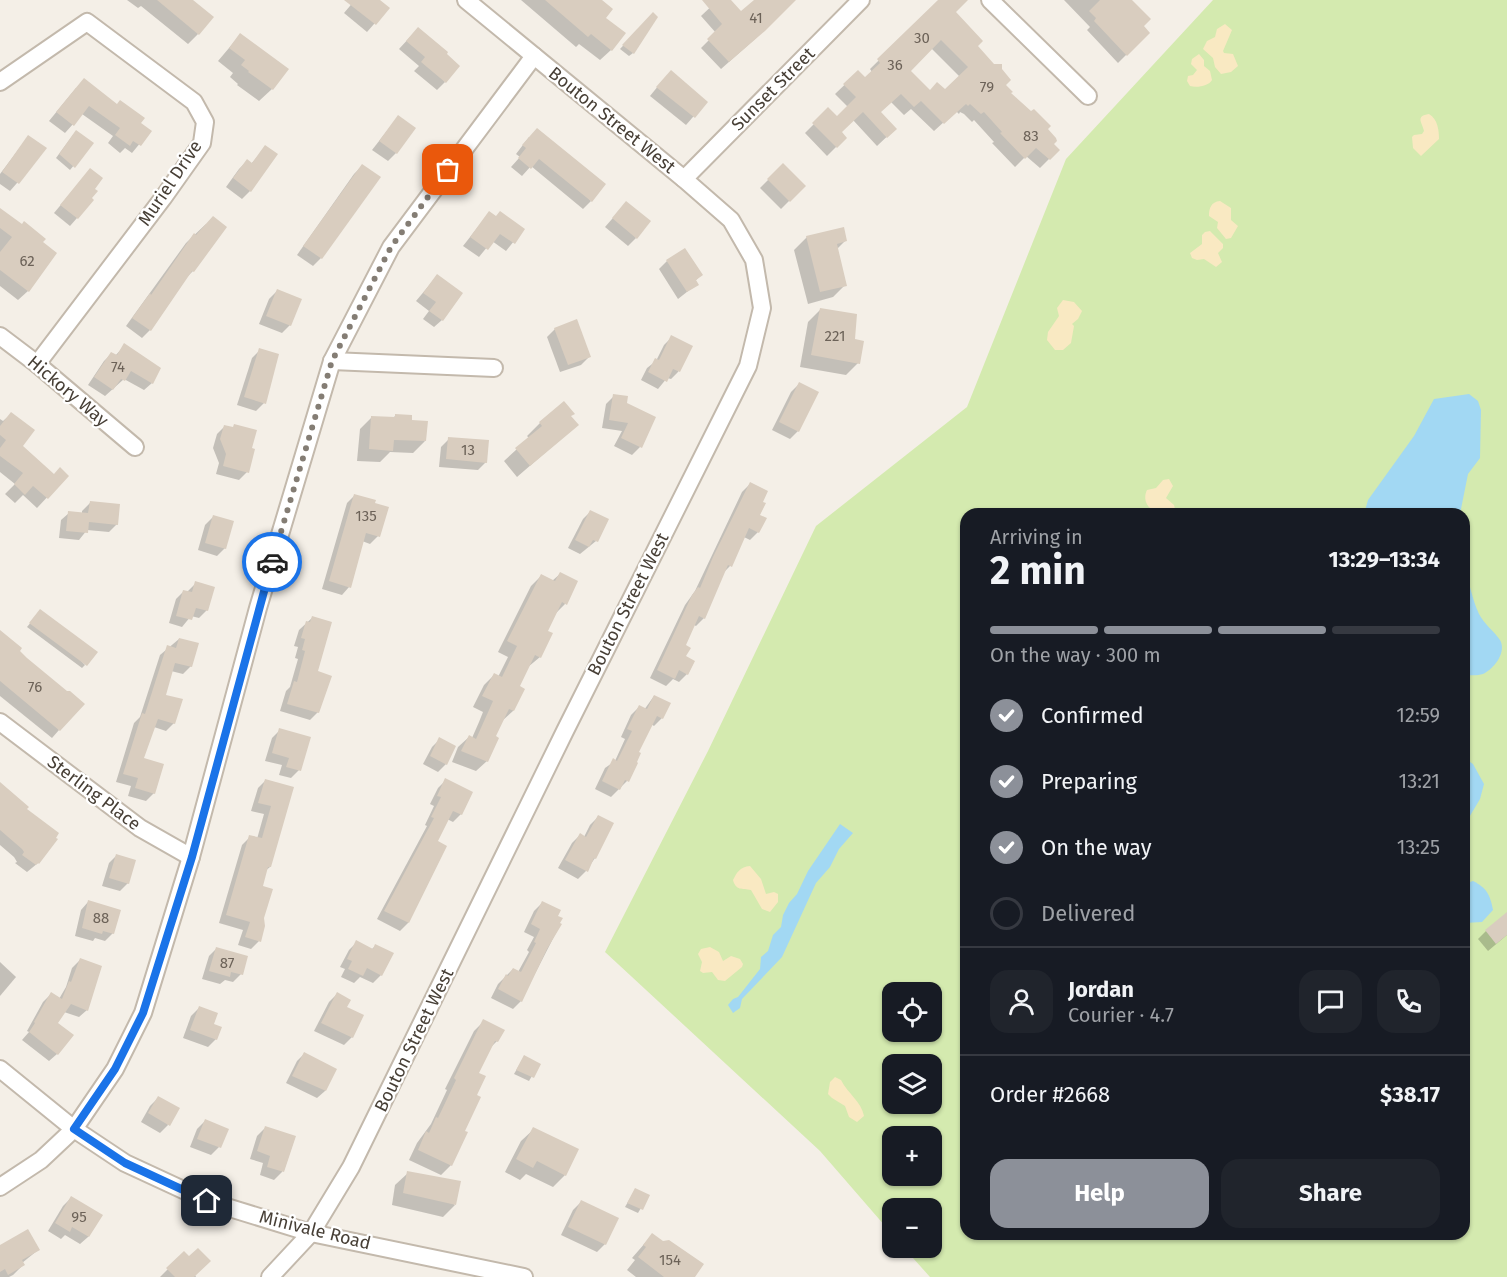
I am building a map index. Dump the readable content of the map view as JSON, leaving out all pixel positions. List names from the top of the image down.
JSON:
{
  "streets": {
    "street": [
      "Sunset Street",
      "Bouton Street West",
      "Muriel Drive",
      "Hickory Way",
      "Sterling Place",
      "Minivale Road"
    ]
  },
  "crossings": [
    ["Sunset Street", "Bouton Street West"],
    ["Bouton Street West", "Minivale Road"],
    ["Muriel Drive", "Hickory Way"]
  ],
  "house_numbers": [
    "41",
    "30",
    "36",
    "79",
    "83",
    "62",
    "221",
    "74",
    "13",
    "135",
    "76",
    "88",
    "87",
    "95",
    "154"
  ],
  "page": {
    "heading": ["2 min", "Arriving in", "13:29–13:34"],
    "panel": [
      "Jordan",
      "Courier · 4.7",
      "Order #2668",
      "$38.17"
    ],
    "bar": "On the way · 300 m",
    "list": [
      ["Confirmed", "12:59"],
      ["Preparing", "13:21"],
      ["On the way", "13:25"],
      "Delivered"
    ],
    "map_buttons": ["+", "−"],
    "buttons": ["Help", "Share"]
  }
}
